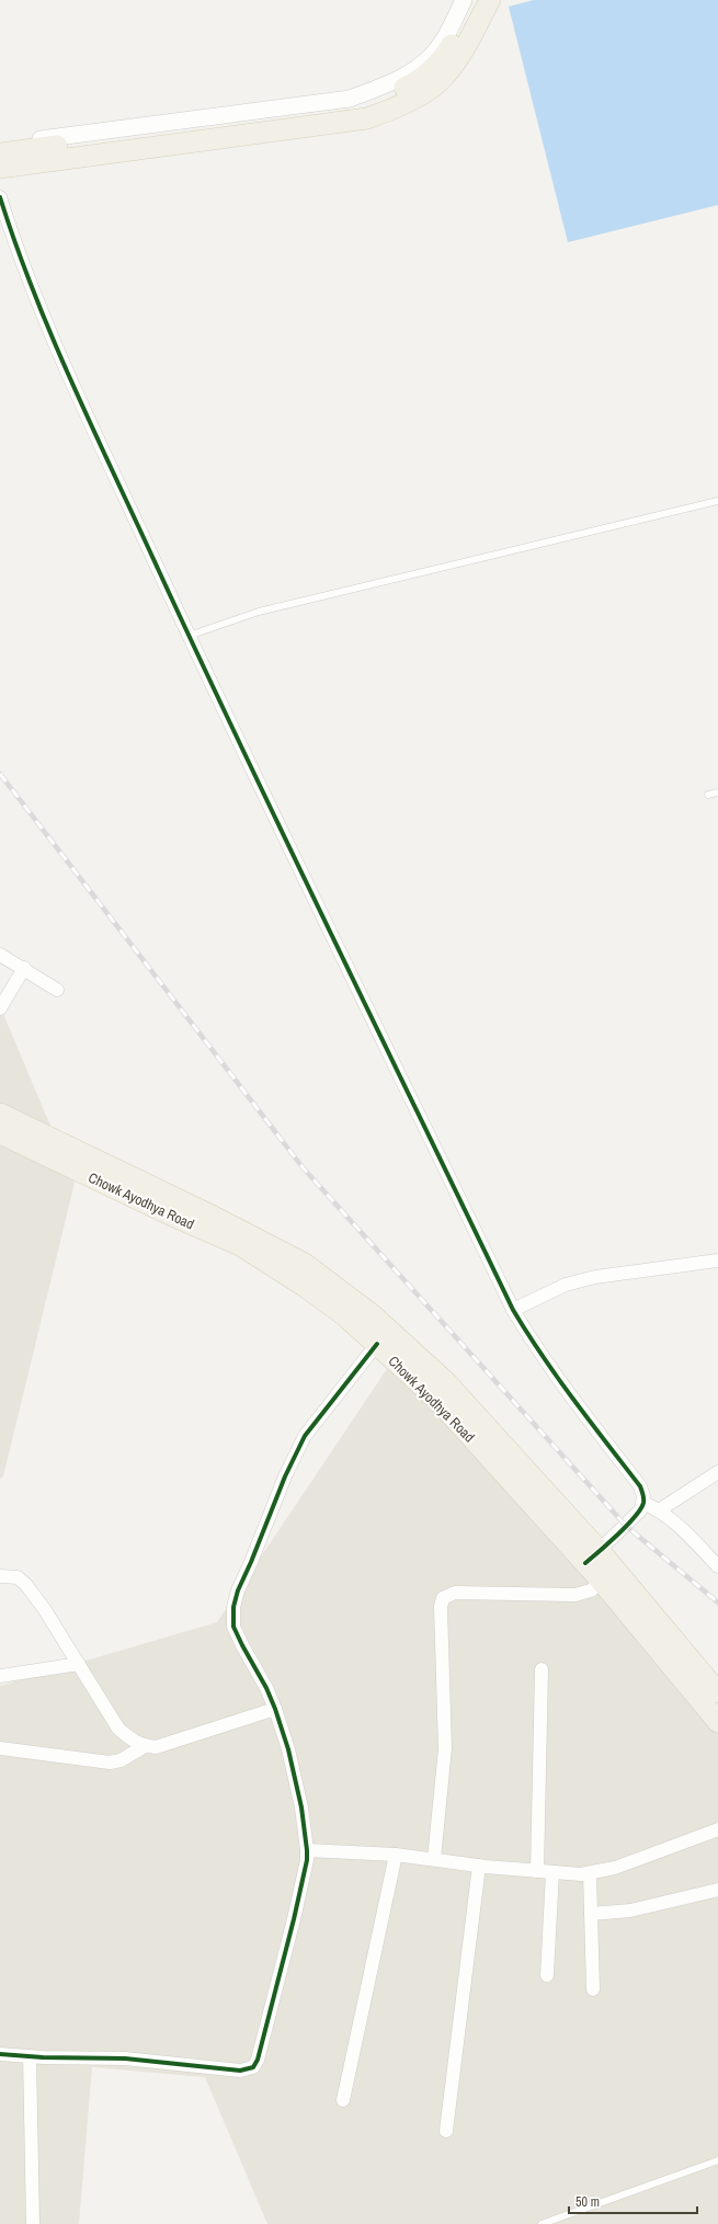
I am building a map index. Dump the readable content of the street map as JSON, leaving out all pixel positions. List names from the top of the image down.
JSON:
{
  "streets": {
    "main road": ["Chowk Ayodhya Road"]
  },
  "scale_bar": "50 m"
}
